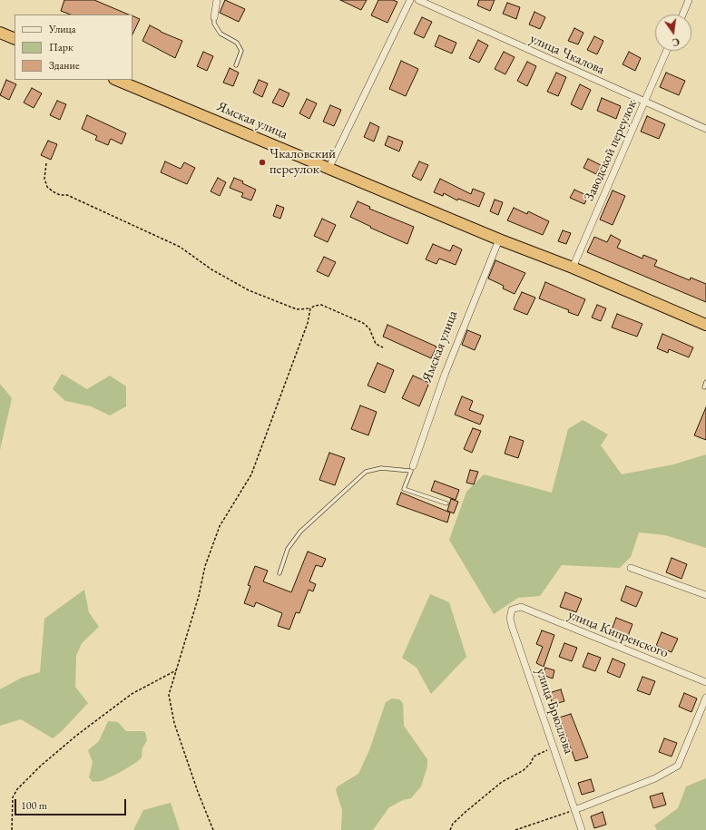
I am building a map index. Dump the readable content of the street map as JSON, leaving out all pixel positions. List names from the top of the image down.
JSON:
{
  "streets": {
    "highway": ["Ямская улица"],
    "street": [
      "улица Чкалова",
      "Заводской переулок",
      "улица Кипренского",
      "улица Брюллова"
    ]
  },
  "crossings": [
    ["улица Чкалова", "Заводской переулок"],
    ["Ямская улица", "Заводской переулок"],
    ["улица Кипренского", "улица Брюллова"]
  ],
  "places": ["Чкаловский переулок"],
  "legend": ["Улица", "Парк", "Здание"],
  "scale_bar": "100 m",
  "north": "bottom"
}
